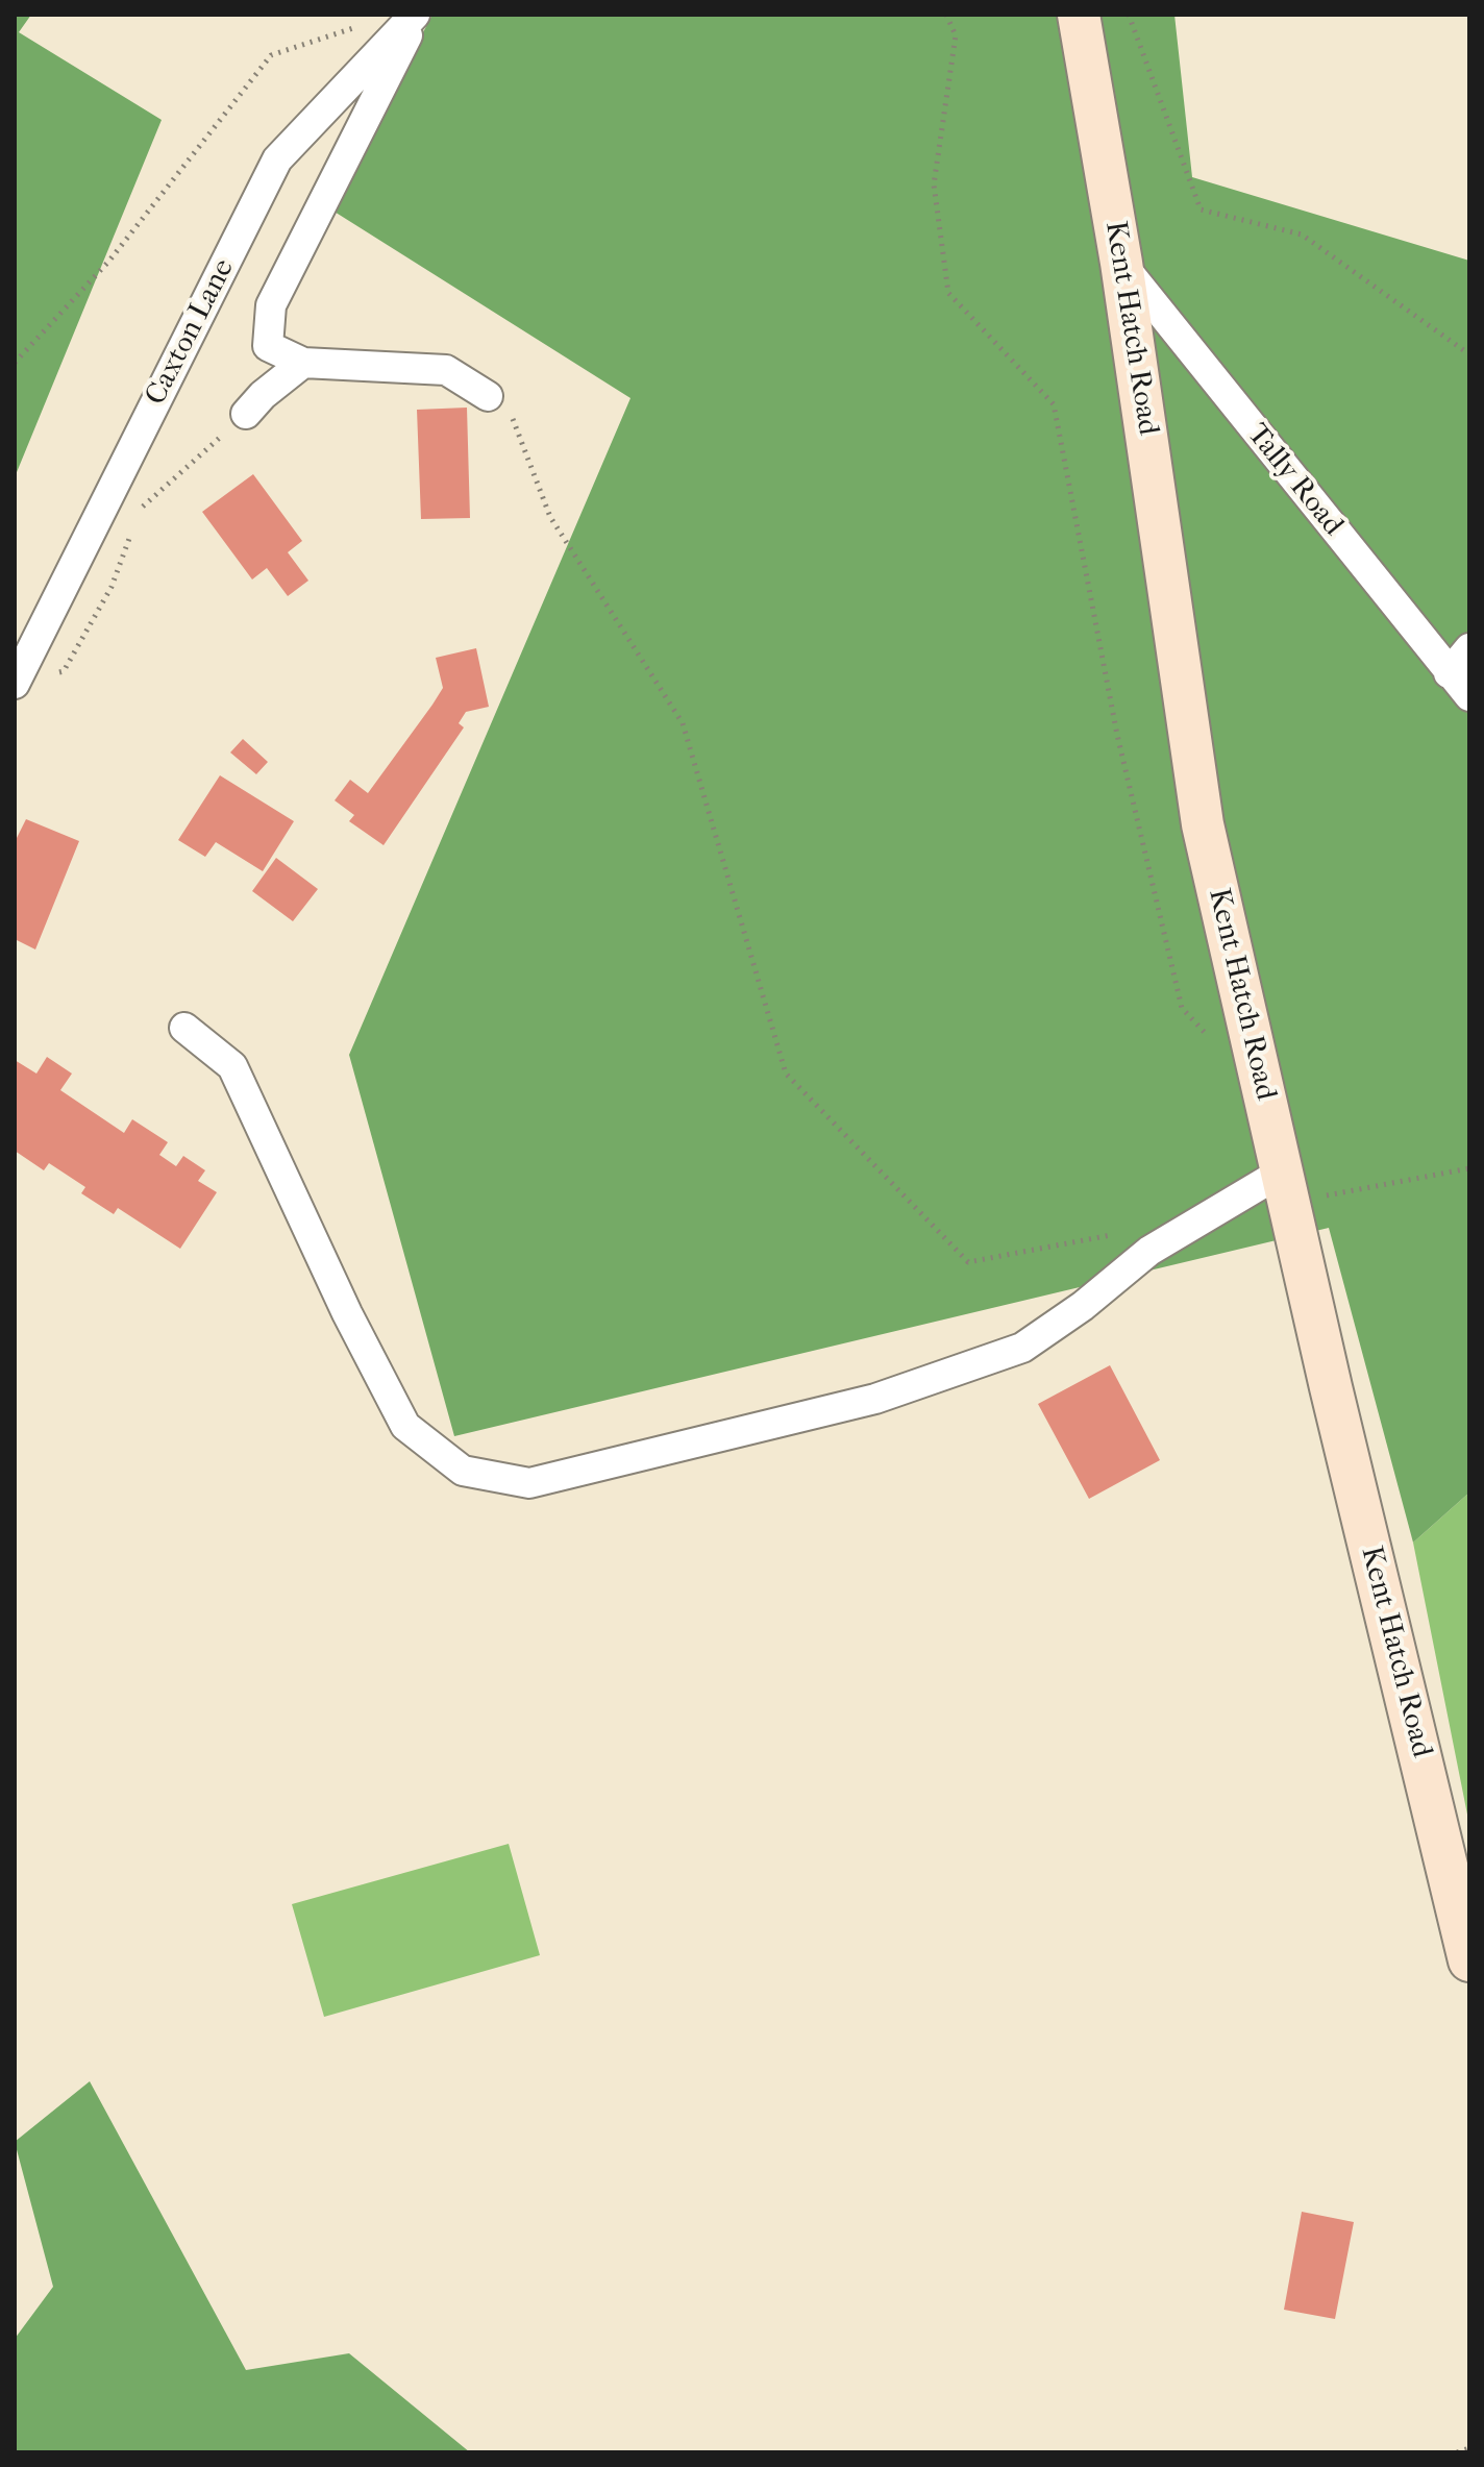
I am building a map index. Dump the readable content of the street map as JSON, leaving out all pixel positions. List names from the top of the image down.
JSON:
{
  "streets": {
    "main road": ["Kent Hatch Road"],
    "street": ["Caxton Lane", "Tally Road"]
  },
  "crossings": [
    ["Kent Hatch Road", "Tally Road"]
  ]
}
